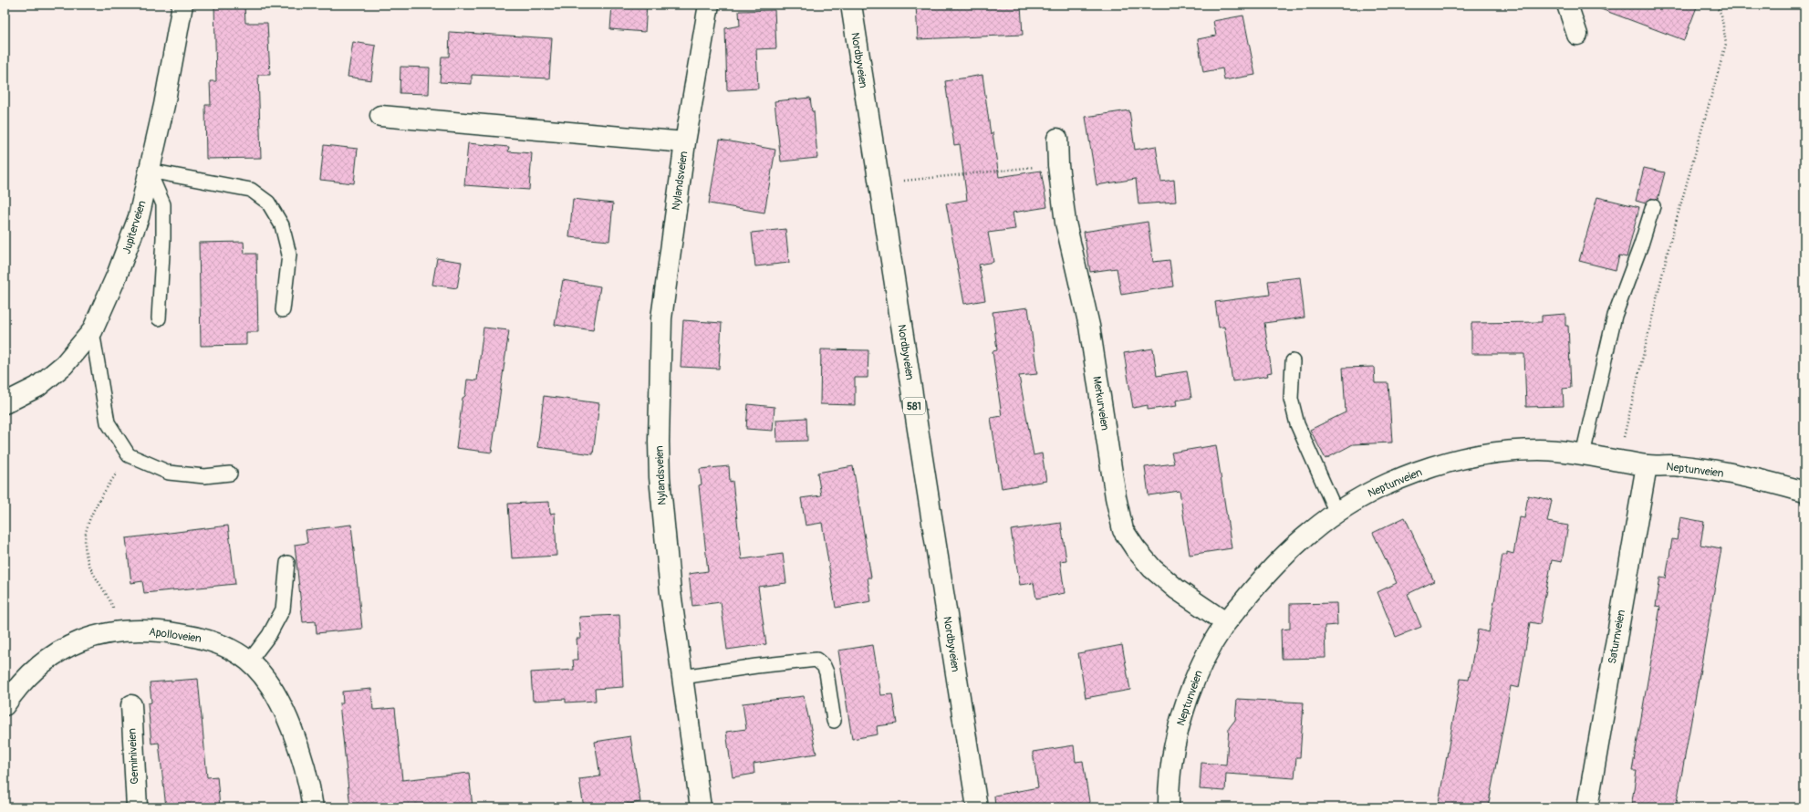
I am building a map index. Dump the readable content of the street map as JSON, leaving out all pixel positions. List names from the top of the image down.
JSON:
{
  "streets": {
    "street": [
      "Nordbyveien",
      "Nylandsveien",
      "Jupiterveien",
      "Merkurveien",
      "581",
      "Neptunveien",
      "Apolloveien",
      "Saturnveien",
      "Geminiveien"
    ]
  },
  "crossings": [
    ["Merkurveien", "Neptunveien"],
    ["Neptunveien", "Saturnveien"]
  ]
}
